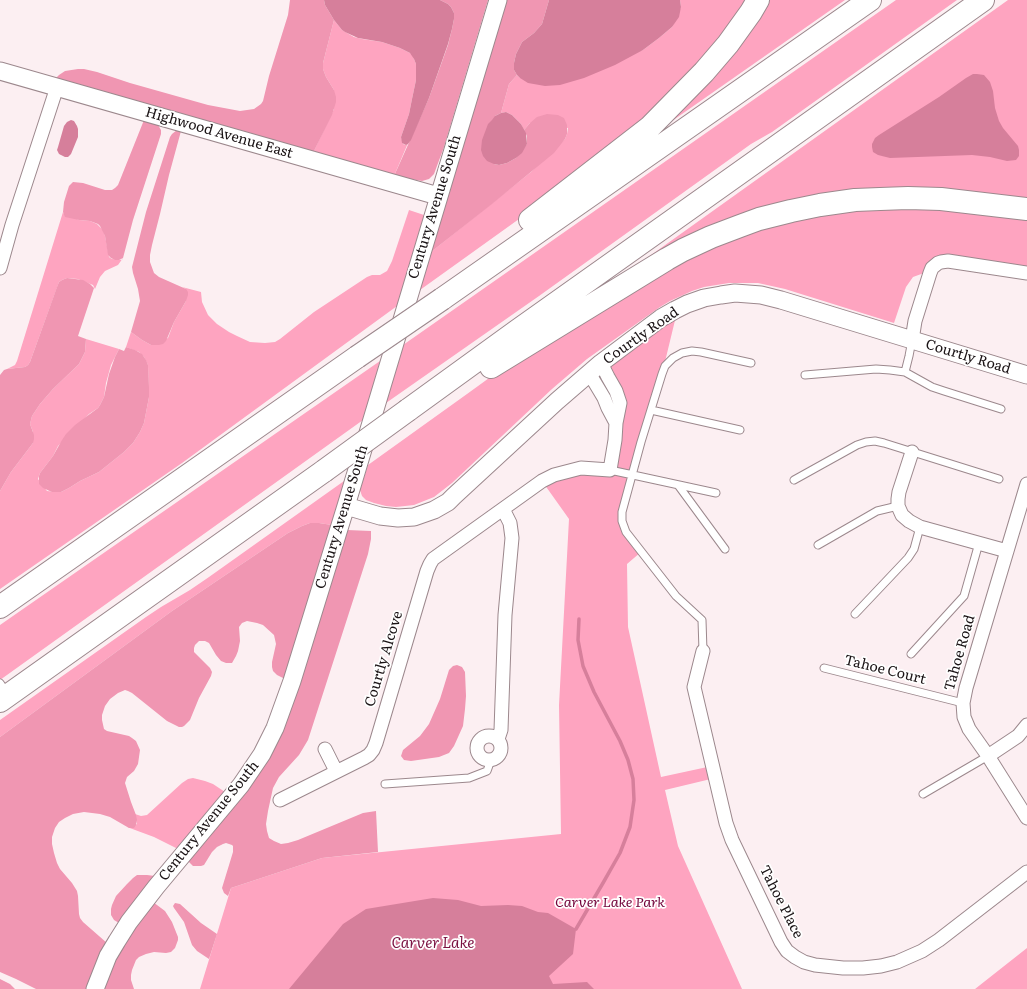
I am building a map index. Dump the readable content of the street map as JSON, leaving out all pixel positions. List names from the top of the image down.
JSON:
{
  "streets": {
    "street": [
      "Highwood Avenue East",
      "Century Avenue South",
      "Courtly Road",
      "Tahoe Road",
      "Courtly Alcove",
      "Tahoe Place"
    ],
    "lane": ["Tahoe Court"]
  },
  "crossings": [
    ["Highwood Avenue East", "Century Avenue South"],
    ["Century Avenue South", "Courtly Road"],
    ["Tahoe Road", "Tahoe Court"]
  ],
  "water": ["Carver Lake"],
  "parks": ["Carver Lake Park"]
}
